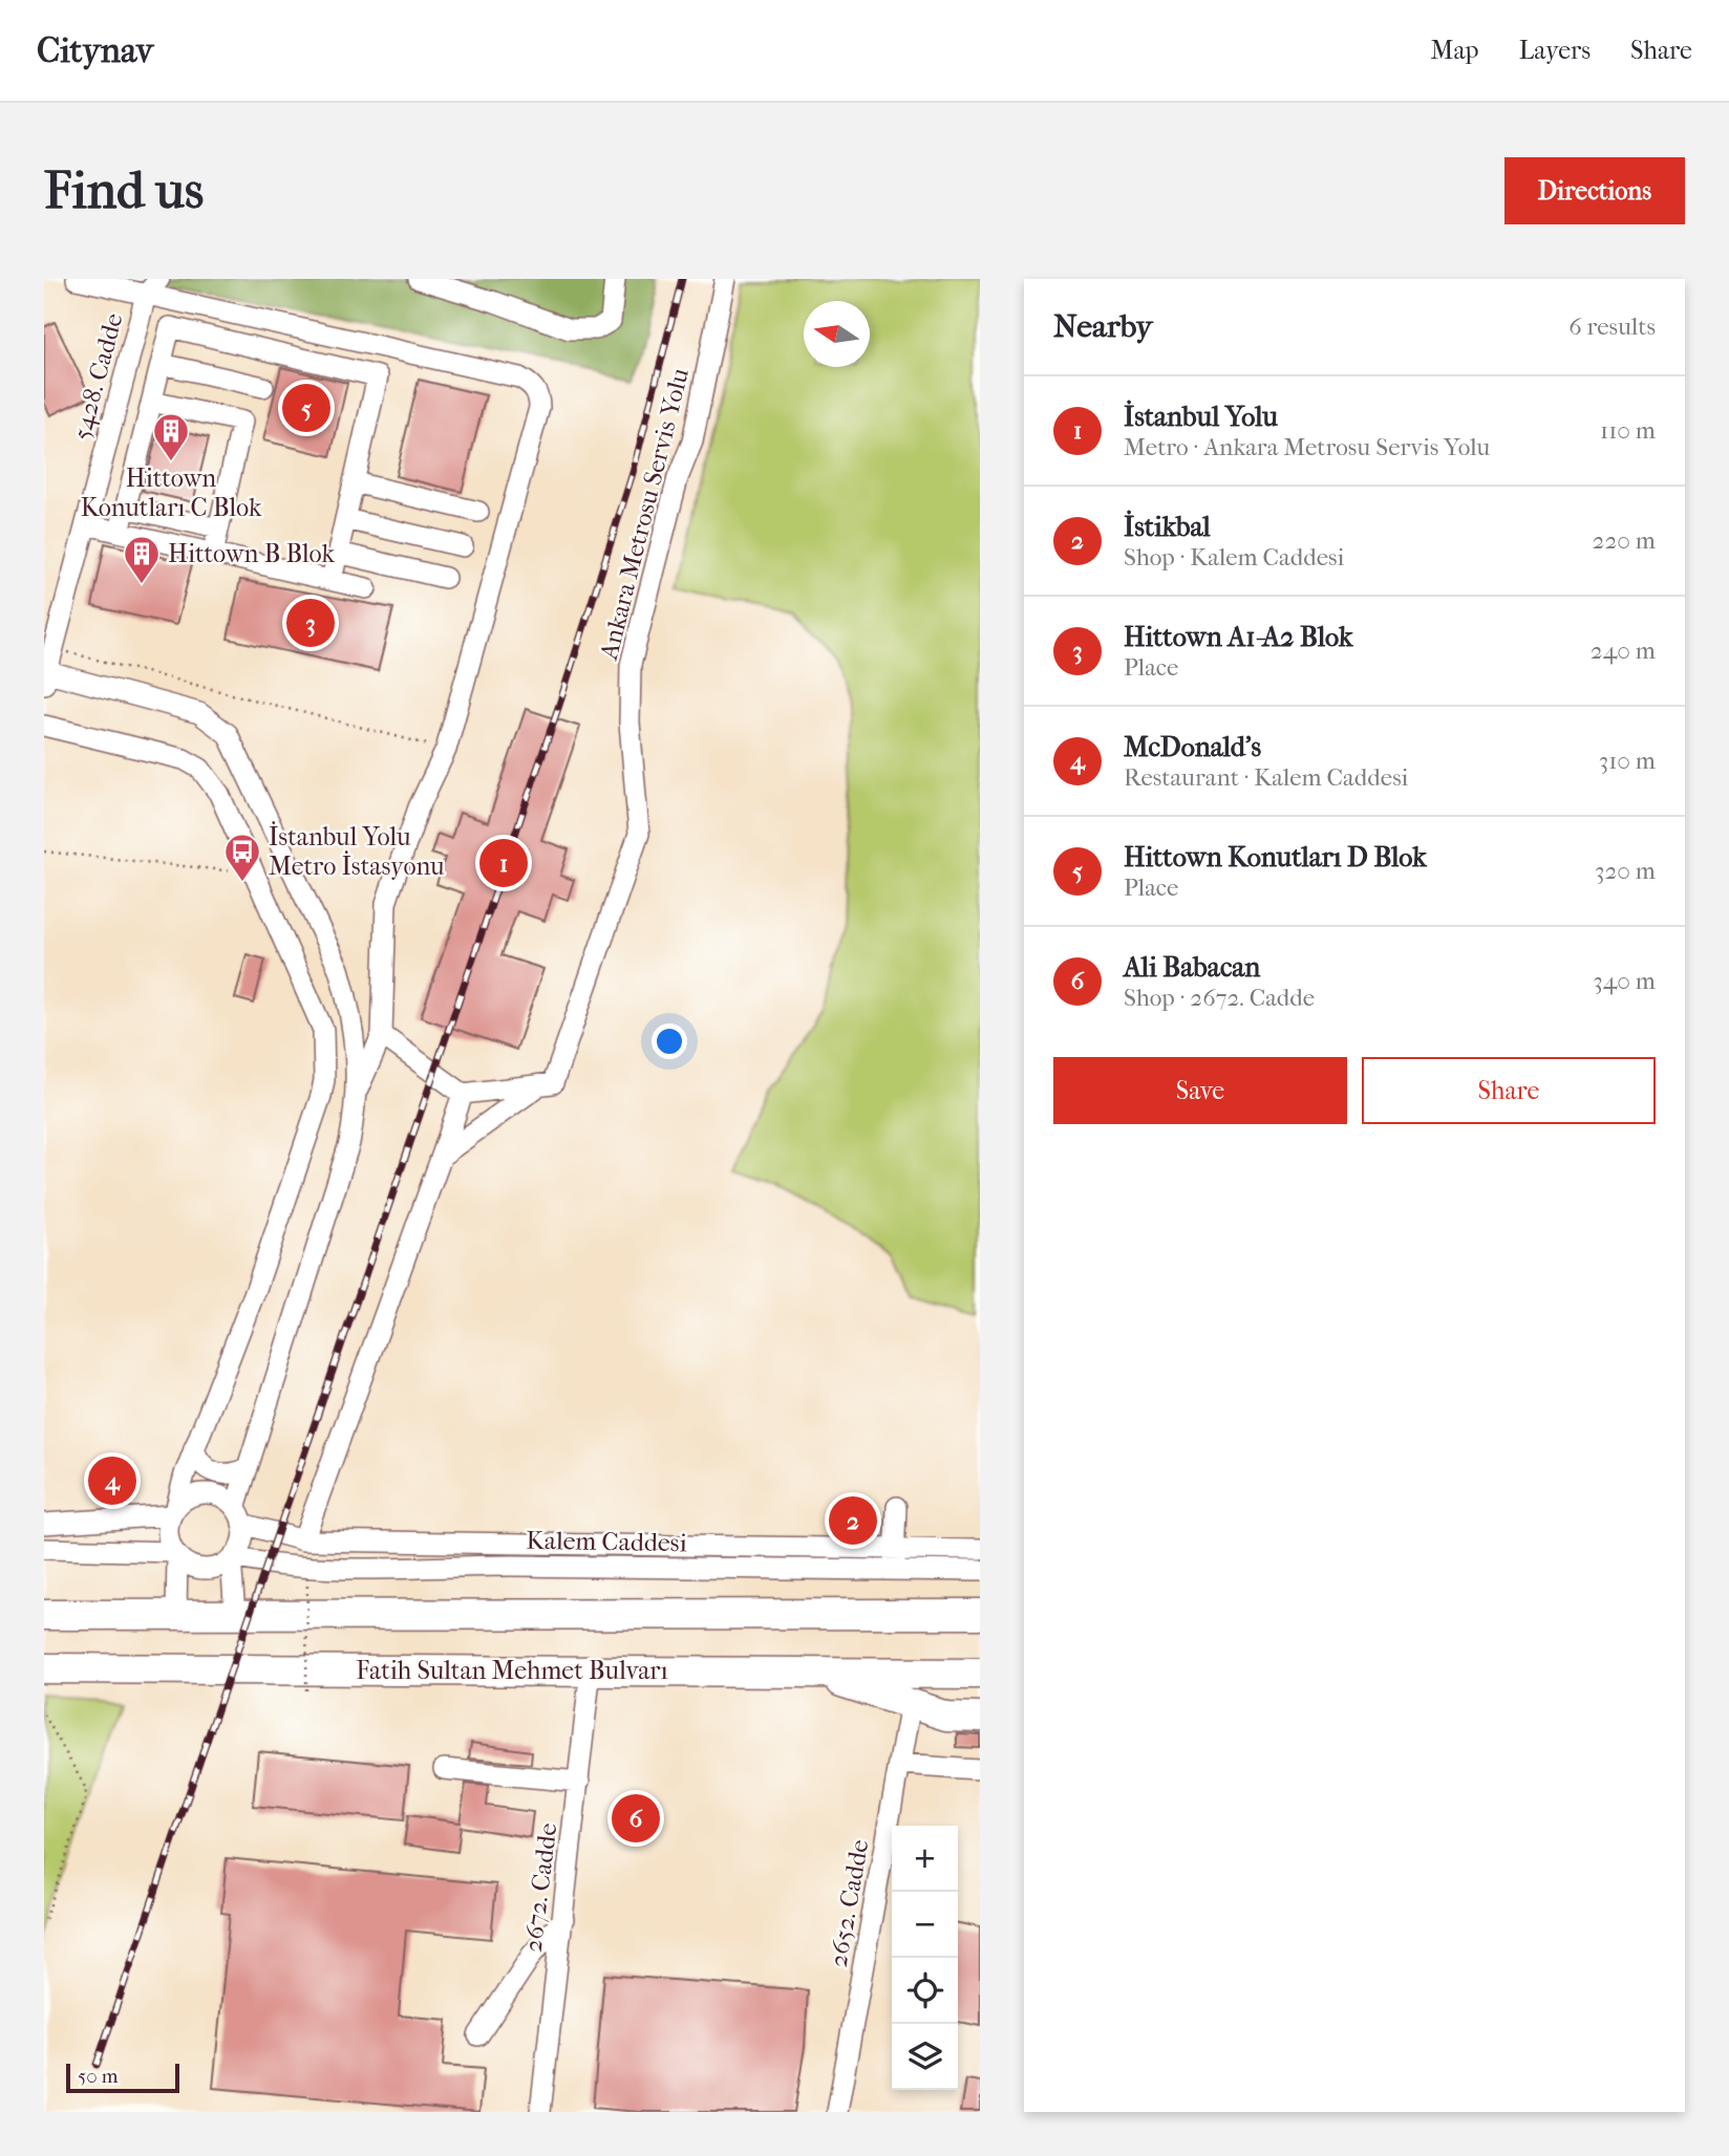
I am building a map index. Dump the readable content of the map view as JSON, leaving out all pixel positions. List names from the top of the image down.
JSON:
{
  "streets": {
    "highway": ["Fatih Sultan Mehmet Bulvarı"],
    "street": [
      "5428. Cadde",
      "Ankara Metrosu Servis Yolu",
      "Kalem Caddesi",
      "2672. Cadde",
      "2652. Cadde"
    ]
  },
  "crossings": [
    ["Fatih Sultan Mehmet Bulvarı", "2672. Cadde"]
  ],
  "places": {
    "building": ["Hittown Konutları C Blok", "Hittown B Blok"],
    "bus stop": ["İstanbul Yolu Metro İstasyonu"]
  },
  "scale_bar": "50 m",
  "north": "left",
  "page": {
    "header": "Citynav",
    "nav": ["Map", "Layers", "Share"],
    "buttons": [
      "Directions",
      ["Save", "Share"]
    ],
    "title": "Find us",
    "heading": ["Nearby", "6 results"],
    "list": [
      {
        "mark": "1",
        "name": "İstanbul Yolu",
        "note": "Metro · Ankara Metrosu Servis Yolu",
        "value": "110 m"
      },
      {
        "mark": "2",
        "name": "İstikbal",
        "note": "Shop · Kalem Caddesi",
        "value": "220 m"
      },
      {
        "mark": "3",
        "name": "Hittown A1-A2 Blok",
        "note": "Place",
        "value": "240 m"
      },
      {
        "mark": "4",
        "name": "McDonald's",
        "note": "Restaurant · Kalem Caddesi",
        "value": "310 m"
      },
      {
        "mark": "5",
        "name": "Hittown Konutları D Blok",
        "note": "Place",
        "value": "320 m"
      },
      {
        "mark": "6",
        "name": "Ali Babacan",
        "note": "Shop · 2672. Cadde",
        "value": "340 m"
      }
    ],
    "pins": [
      "5",
      "3",
      "1",
      "4",
      "2",
      "6"
    ],
    "map_buttons": ["+", "−"],
    "scale": "50 m"
  }
}
